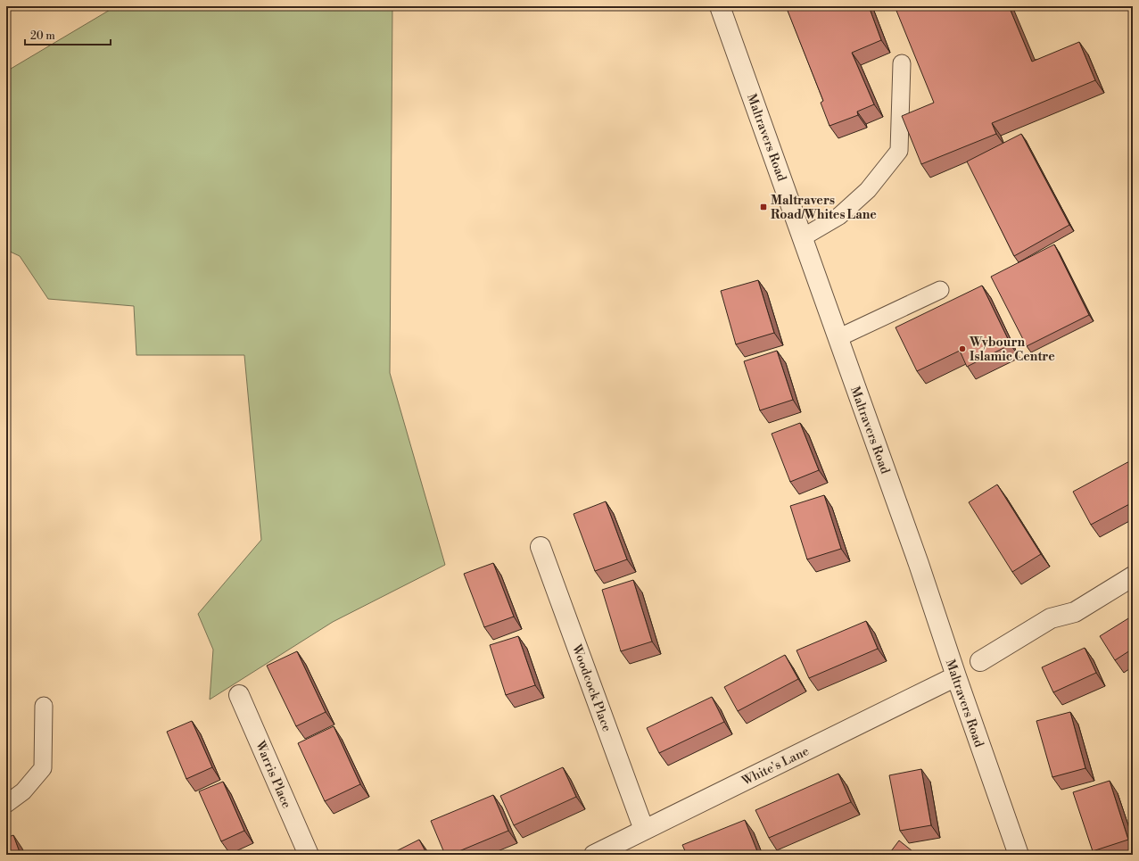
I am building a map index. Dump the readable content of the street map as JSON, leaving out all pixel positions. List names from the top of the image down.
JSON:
{
  "streets": {
    "street": [
      "Maltravers Road",
      "Woodcock Place",
      "White's Lane",
      "Warris Place"
    ]
  },
  "crossings": [
    ["Maltravers Road", "White's Lane"],
    ["Woodcock Place", "White's Lane"]
  ],
  "places": {
    "transit": ["Maltravers Road/Whites Lane"],
    "other": ["Wybourn Islamic Centre"]
  },
  "scale_bar": "20 m"
}
